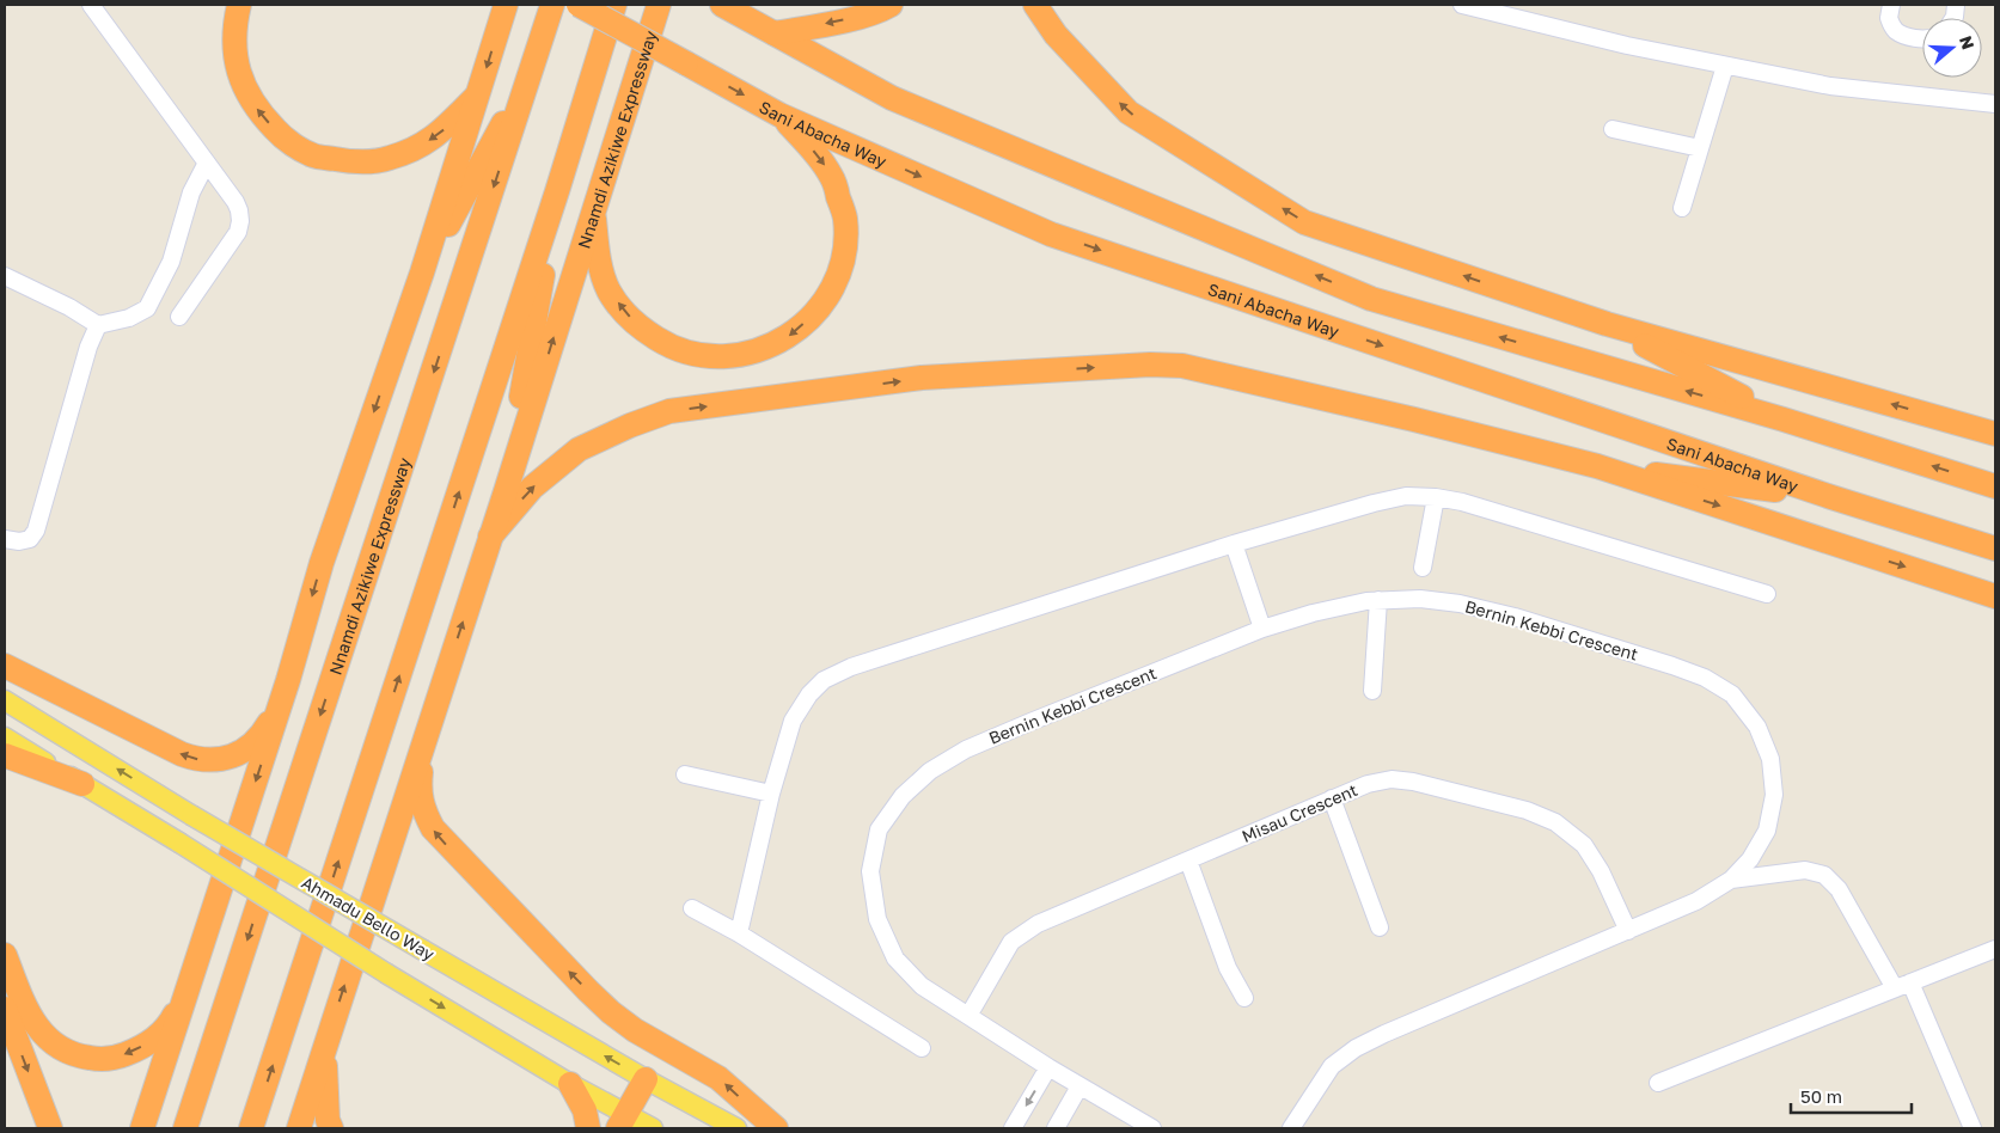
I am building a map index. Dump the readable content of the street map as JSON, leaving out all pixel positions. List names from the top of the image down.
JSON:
{
  "streets": {
    "highway": ["Sani Abacha Way", "Nnamdi Azikiwe Expressway"],
    "main road": ["Ahmadu Bello Way"],
    "street": ["Bernin Kebbi Crescent", "Misau Crescent"]
  },
  "crossings": [
    ["Bernin Kebbi Crescent", "Misau Crescent"]
  ],
  "scale_bar": "50 m",
  "north": "right"
}
